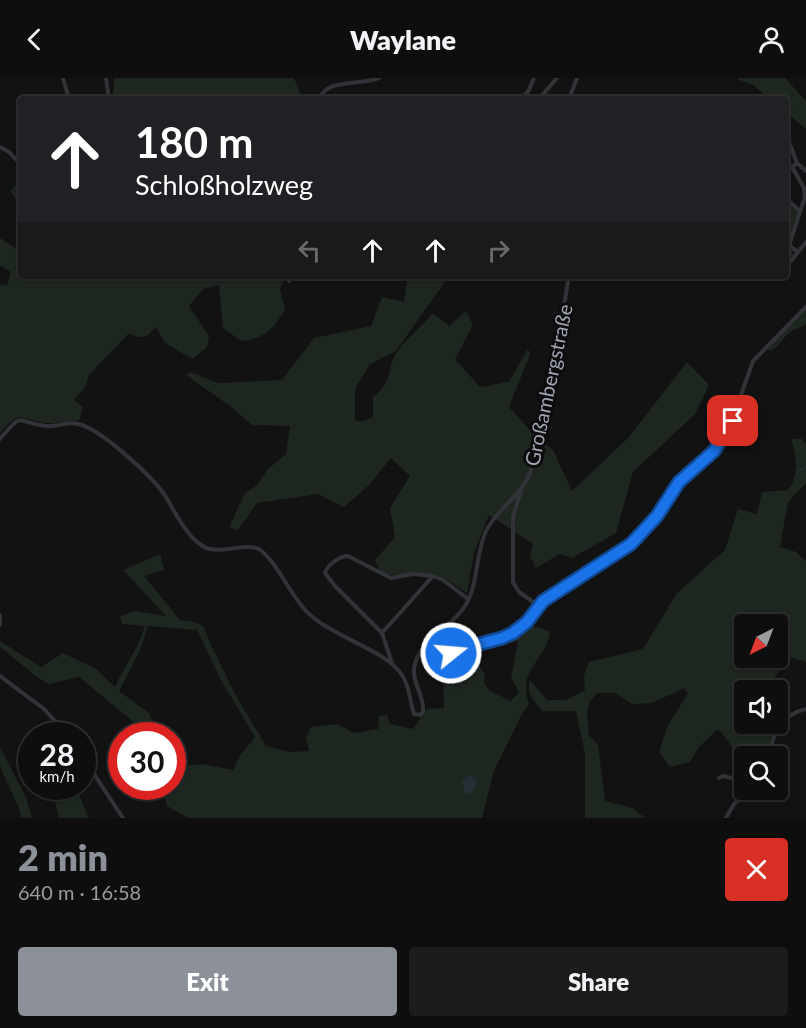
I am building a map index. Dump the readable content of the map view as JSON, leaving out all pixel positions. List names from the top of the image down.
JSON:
{
  "streets": {
    "street": ["Großambergstraße"]
  },
  "north": "bottom left",
  "page": {
    "header": "Waylane",
    "turn": ["180 m", "Schloßholzweg"],
    "speed": "28 km/h",
    "limit": "30",
    "heading": ["2 min", "640 m · 16:58"],
    "buttons": ["Exit", "Share"]
  }
}
